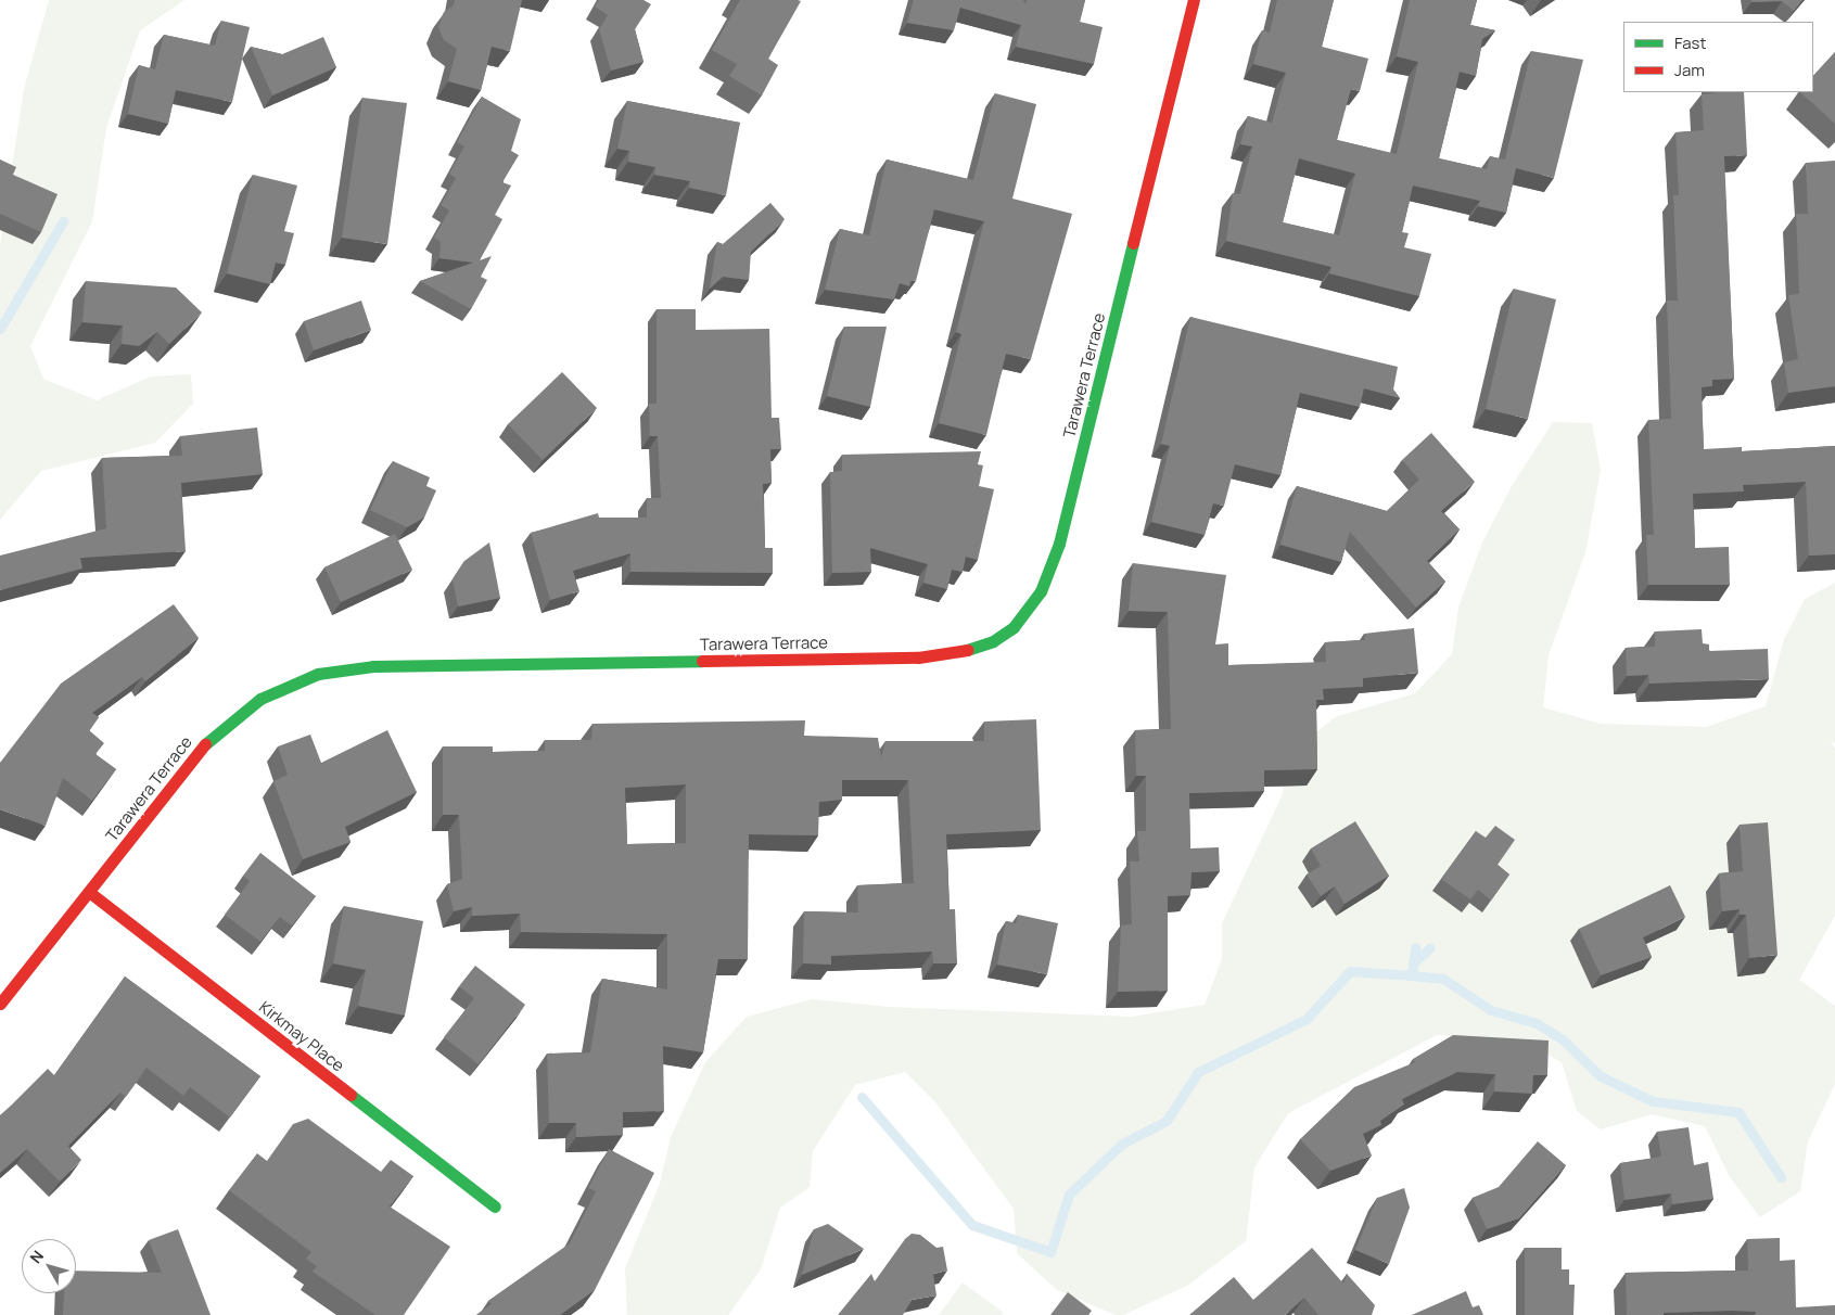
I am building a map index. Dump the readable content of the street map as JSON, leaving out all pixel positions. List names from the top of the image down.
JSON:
{
  "streets": {
    "street": ["Tarawera Terrace", "Kirkmay Place"]
  },
  "crossings": [
    ["Tarawera Terrace", "Kirkmay Place"]
  ],
  "legend": ["Fast", "Jam"],
  "north": "top left"
}
